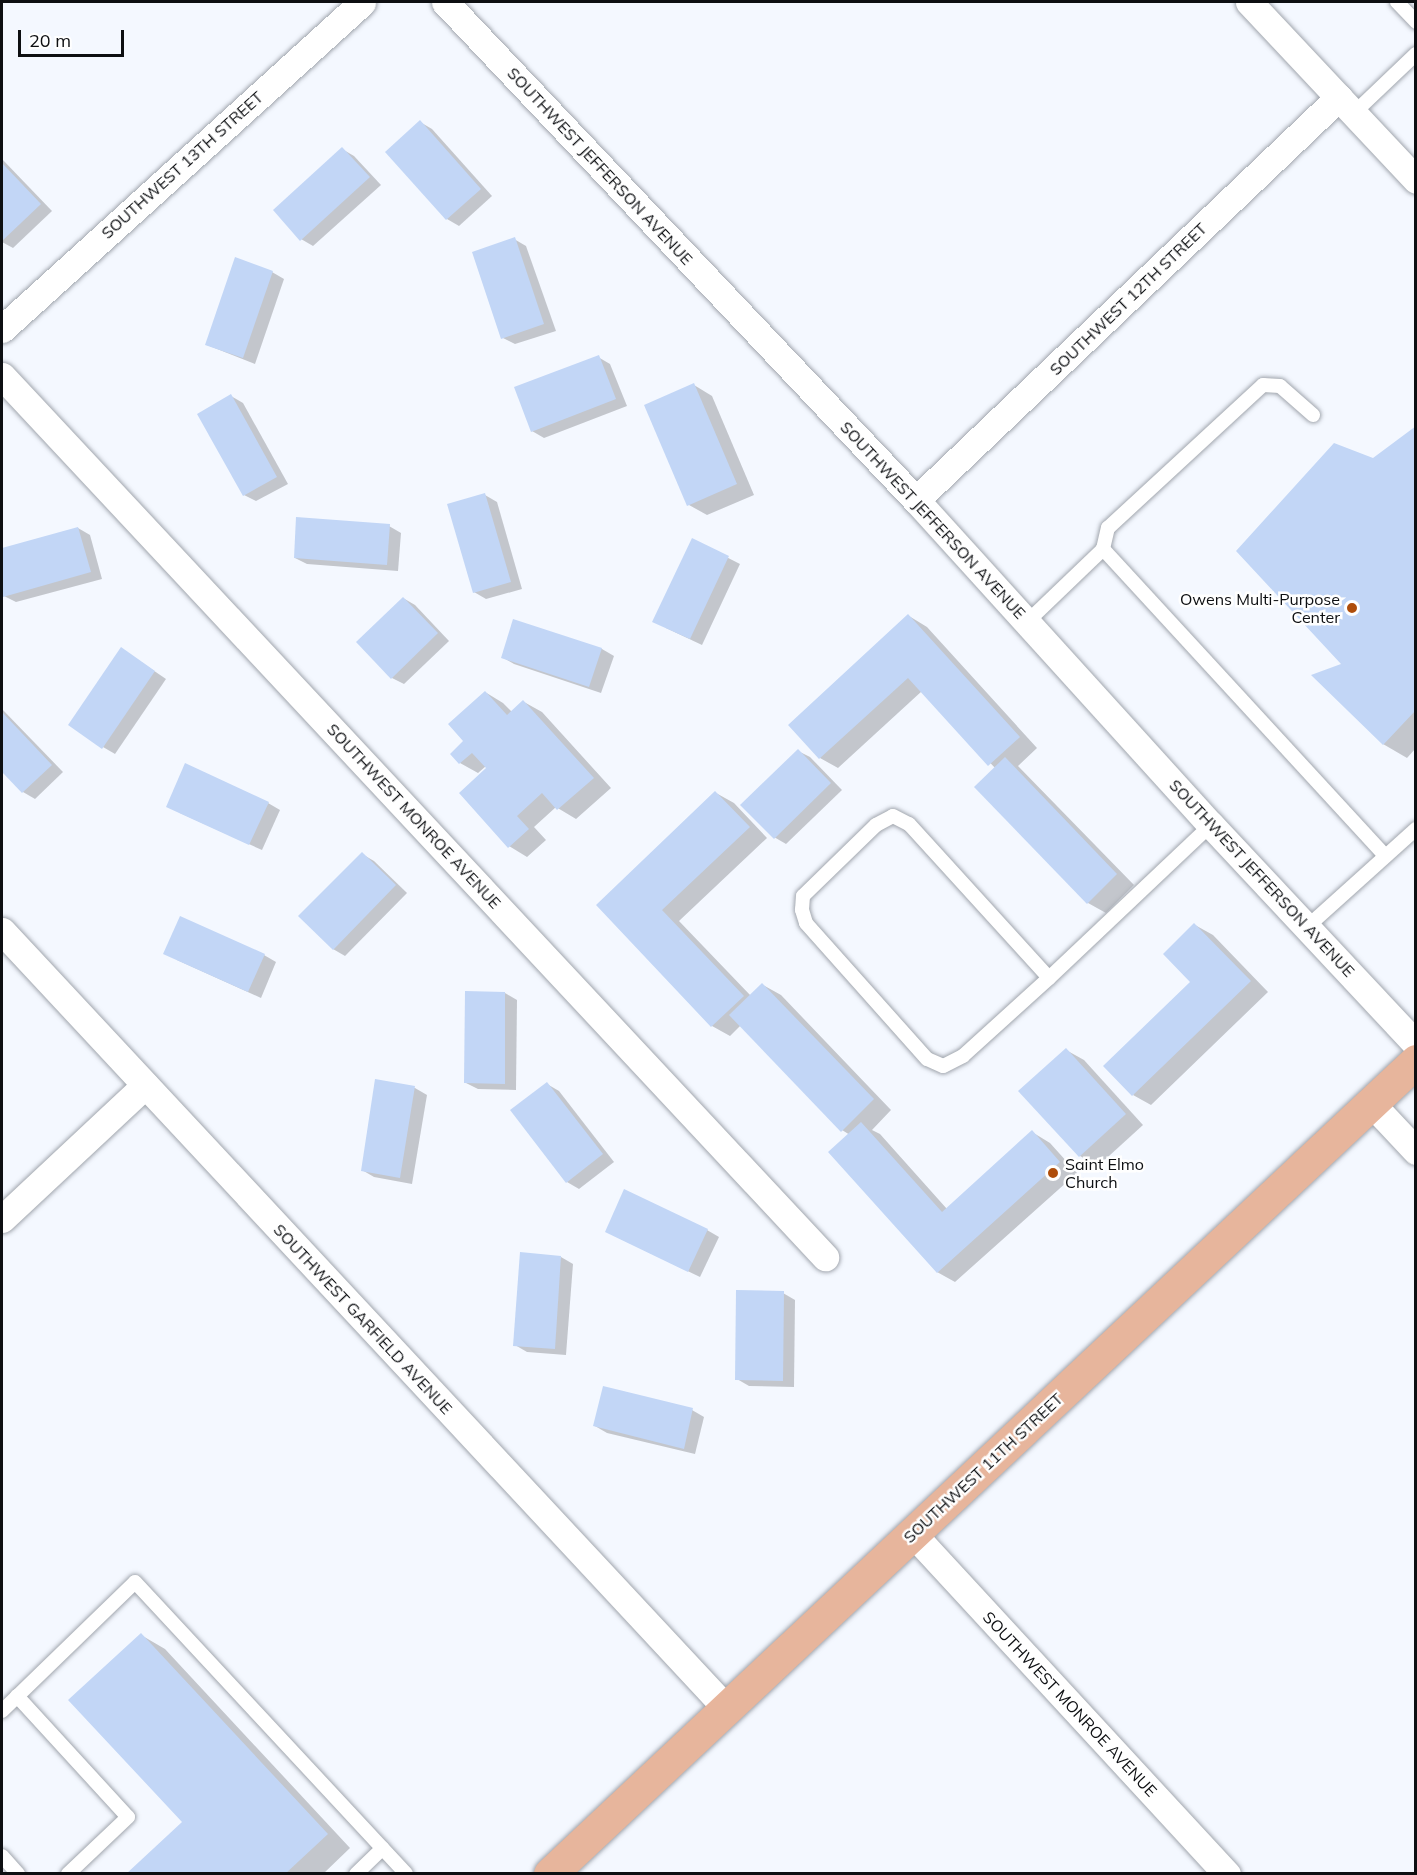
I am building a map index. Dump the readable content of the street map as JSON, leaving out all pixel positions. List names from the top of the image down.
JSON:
{
  "streets": {
    "main road": ["SOUTHWEST 11TH STREET"],
    "street": [
      "SOUTHWEST 13TH STREET",
      "SOUTHWEST JEFFERSON AVENUE",
      "SOUTHWEST 12TH STREET",
      "SOUTHWEST MONROE AVENUE",
      "SOUTHWEST GARFIELD AVENUE"
    ]
  },
  "crossings": [
    ["SOUTHWEST JEFFERSON AVENUE", "SOUTHWEST 12TH STREET"],
    ["SOUTHWEST MONROE AVENUE", "SOUTHWEST 11TH STREET"],
    ["SOUTHWEST GARFIELD AVENUE", "SOUTHWEST 11TH STREET"]
  ],
  "places": ["Owens Multi-Purpose Center", "Saint Elmo Church"],
  "scale_bar": "20 m"
}
